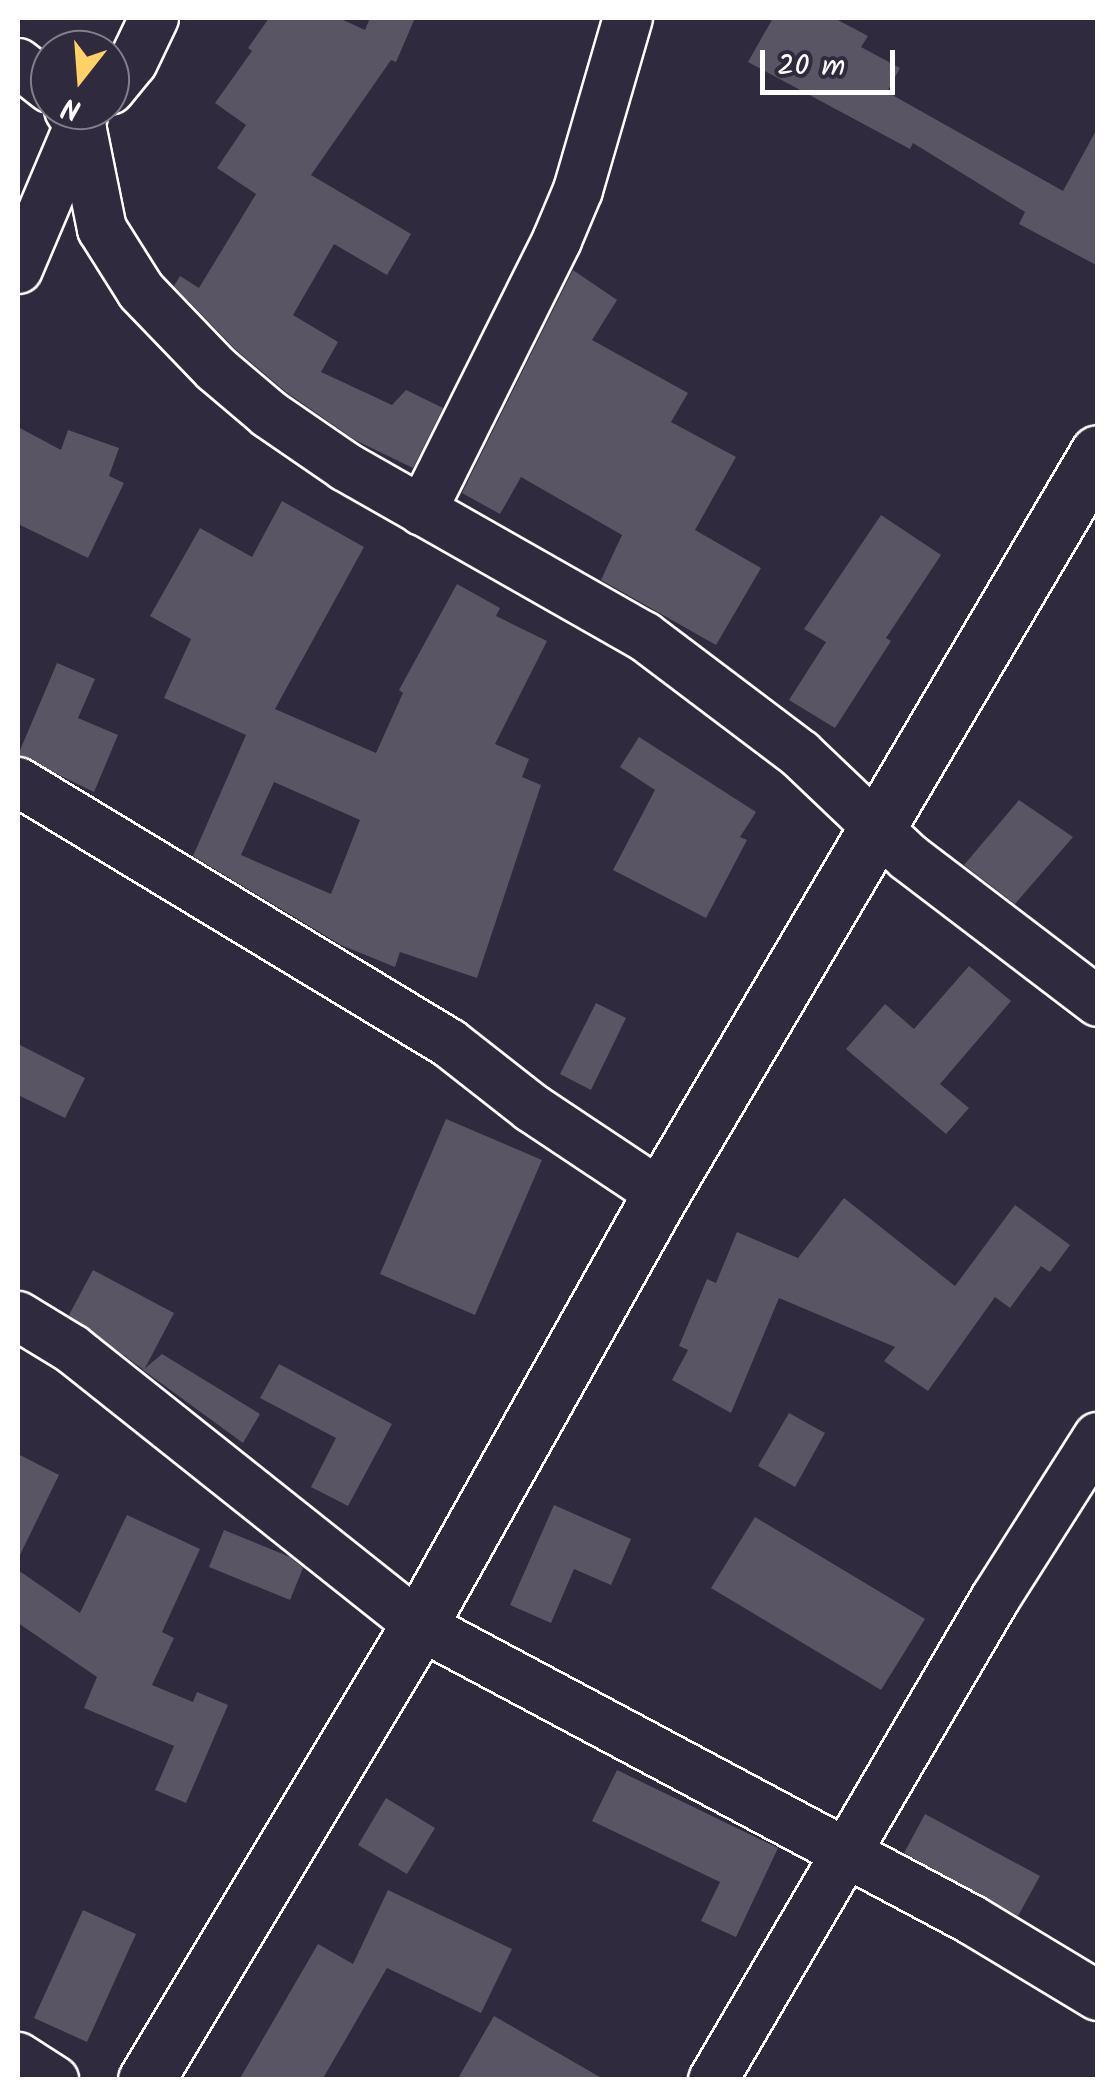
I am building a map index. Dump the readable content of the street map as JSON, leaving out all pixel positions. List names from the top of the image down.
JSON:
{
  "scale_bar": "20 m",
  "north": "bottom"
}
